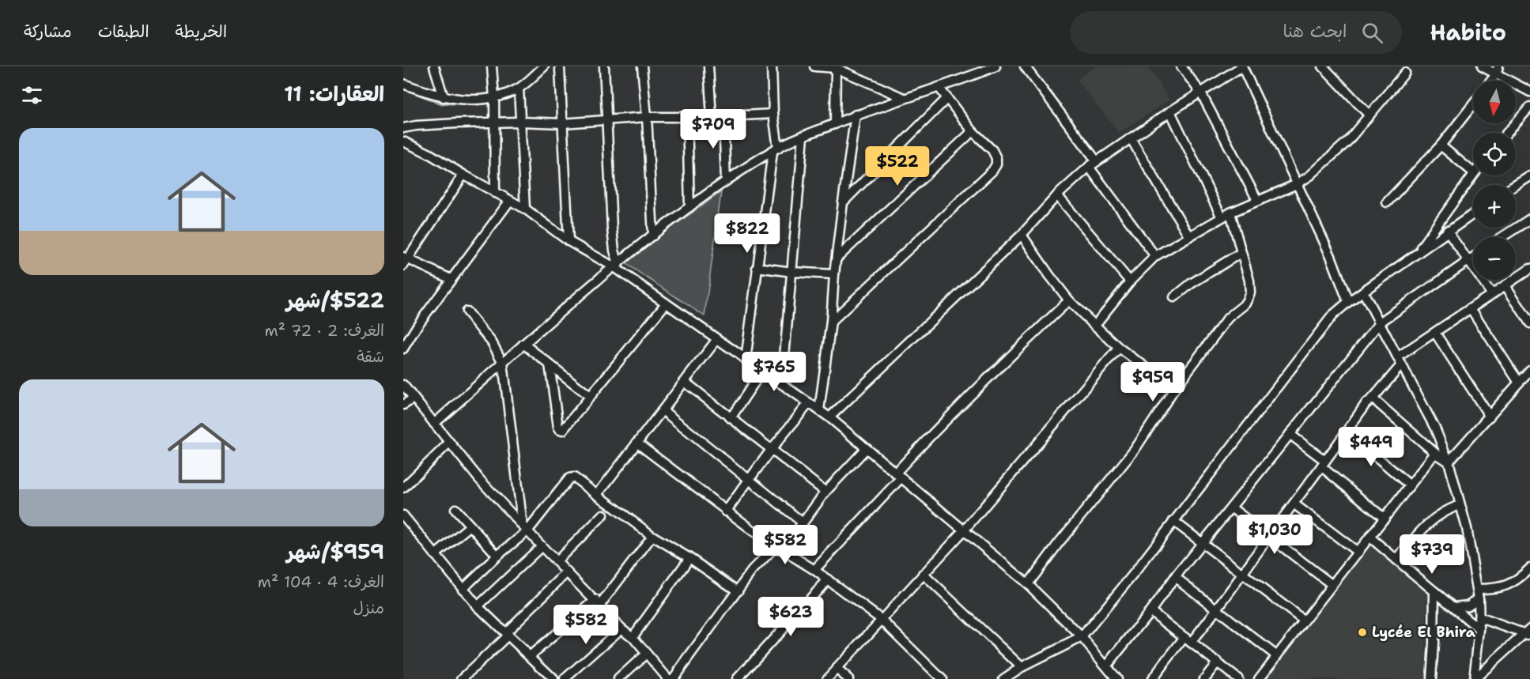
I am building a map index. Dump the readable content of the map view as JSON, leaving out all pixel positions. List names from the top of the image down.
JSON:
{
  "places": ["Lycée El Bhira"],
  "north": "bottom",
  "page": {
    "header": "Habito",
    "search": "ابحث هنا",
    "nav": ["الخريطة", "الطبقات", "مشاركة"],
    "heading": "العقارات: 11",
    "map_buttons": ["+", "−"],
    "price": [
      "$709",
      "$522",
      "$822",
      "$765",
      "$959",
      "$449",
      "$1,030",
      "$582",
      "$739",
      "$623",
      "$582"
    ],
    "list": [
      {
        "name": "$522/شهر",
        "note": "الغرف: 2 · 72 m² · شقة"
      },
      {
        "name": "$959/شهر",
        "note": "الغرف: 4 · 104 m² · منزل"
      }
    ]
  }
}
